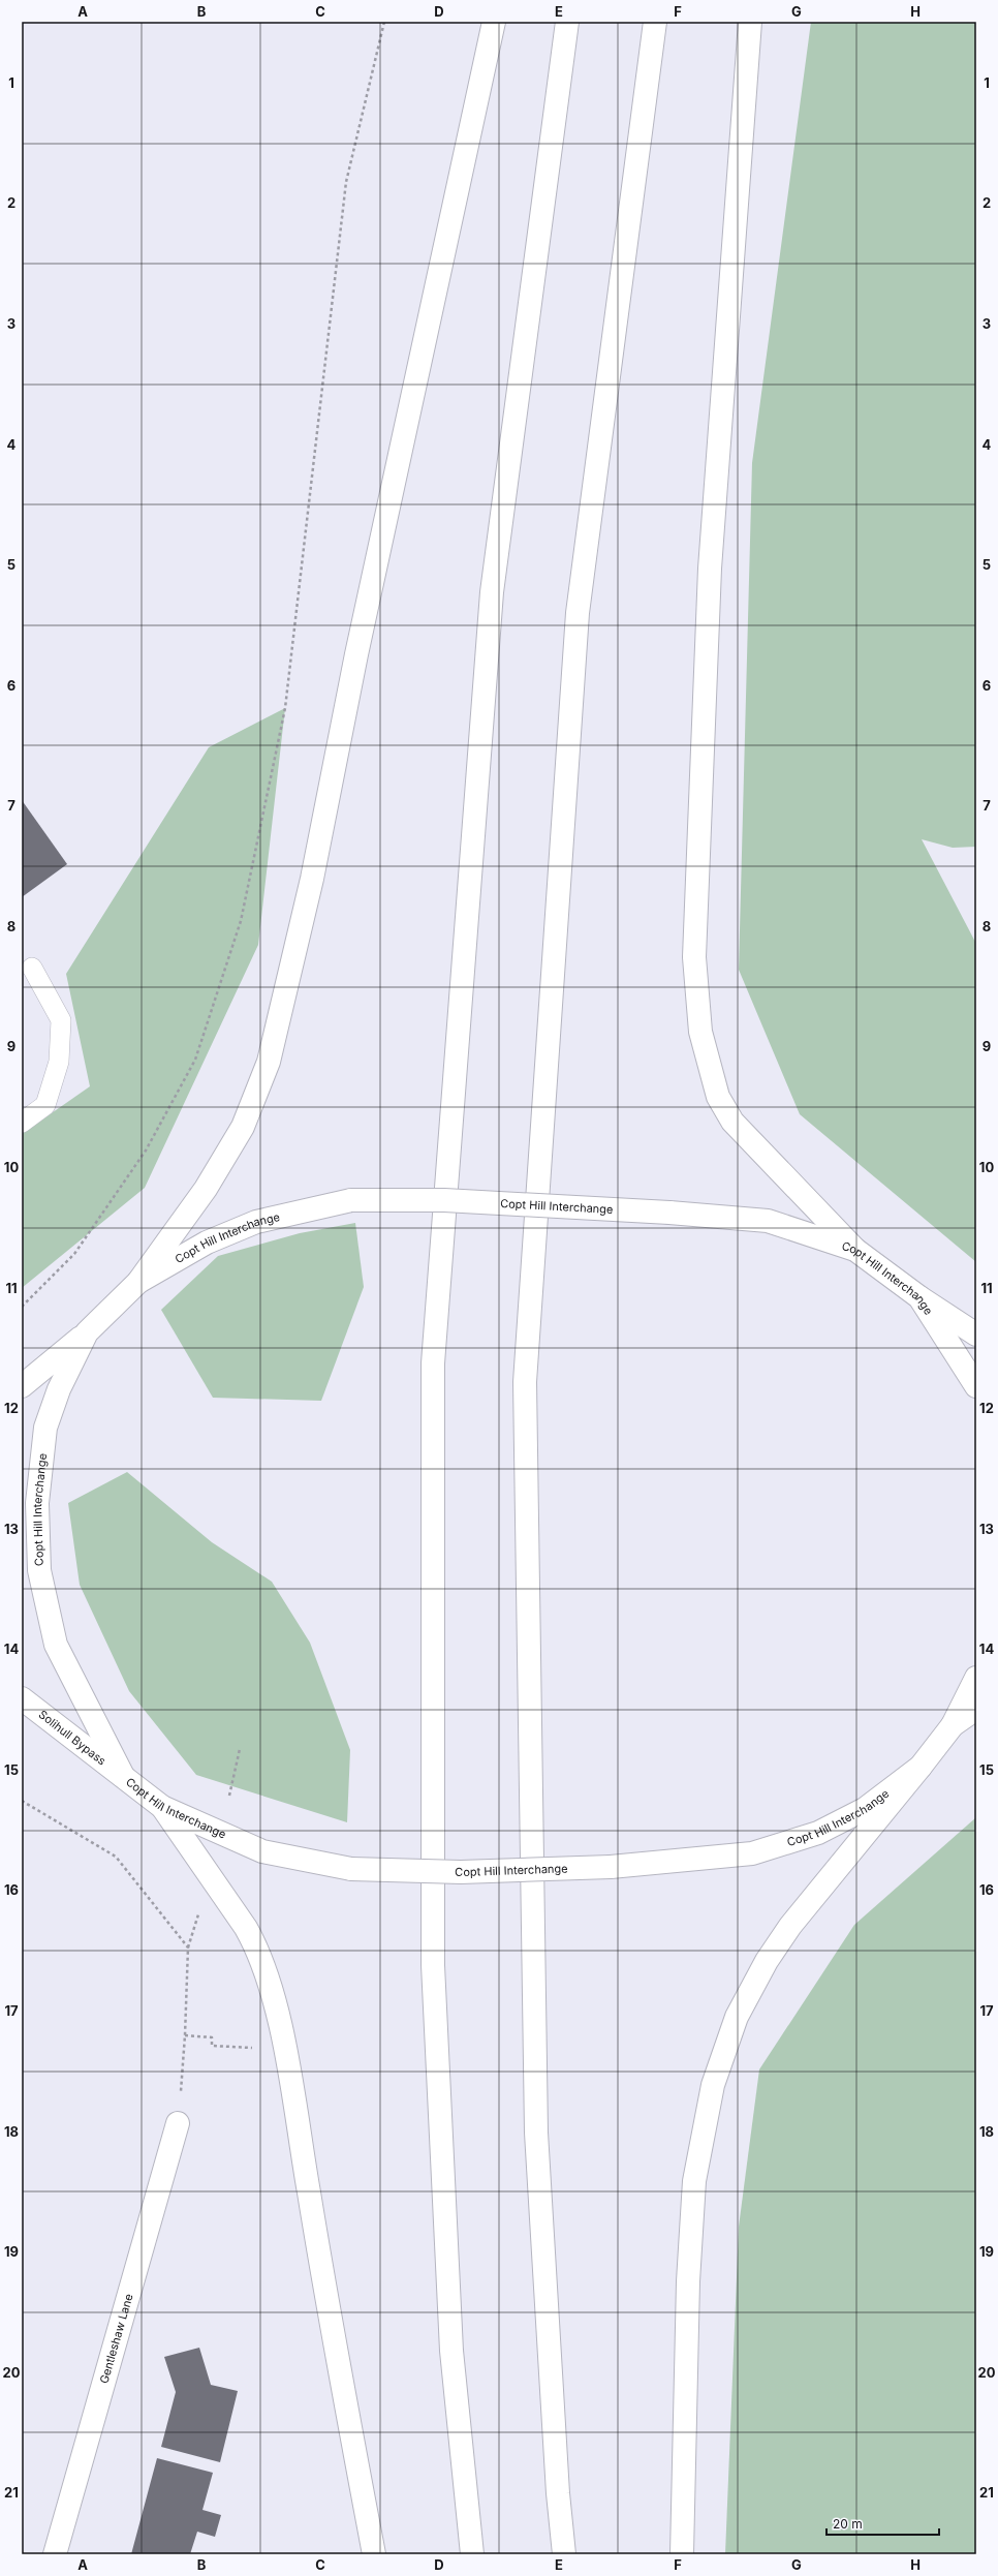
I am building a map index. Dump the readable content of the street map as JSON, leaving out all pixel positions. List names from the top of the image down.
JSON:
{
  "streets": {
    "main road": ["Copt Hill Interchange", "Solihull Bypass", "Gentleshaw Lane"]
  },
  "crossings": [
    ["Copt Hill Interchange", "Solihull Bypass"]
  ],
  "scale_bar": "20 m",
  "grid": {
    "columns": [
      "A",
      "B",
      "C",
      "D",
      "E",
      "F",
      "G",
      "H"
    ],
    "rows": [
      "1",
      "2",
      "3",
      "4",
      "5",
      "6",
      "7",
      "8",
      "9",
      "10",
      "11",
      "12",
      "13",
      "14",
      "15",
      "16",
      "17",
      "18",
      "19",
      "20",
      "21"
    ]
  }
}
